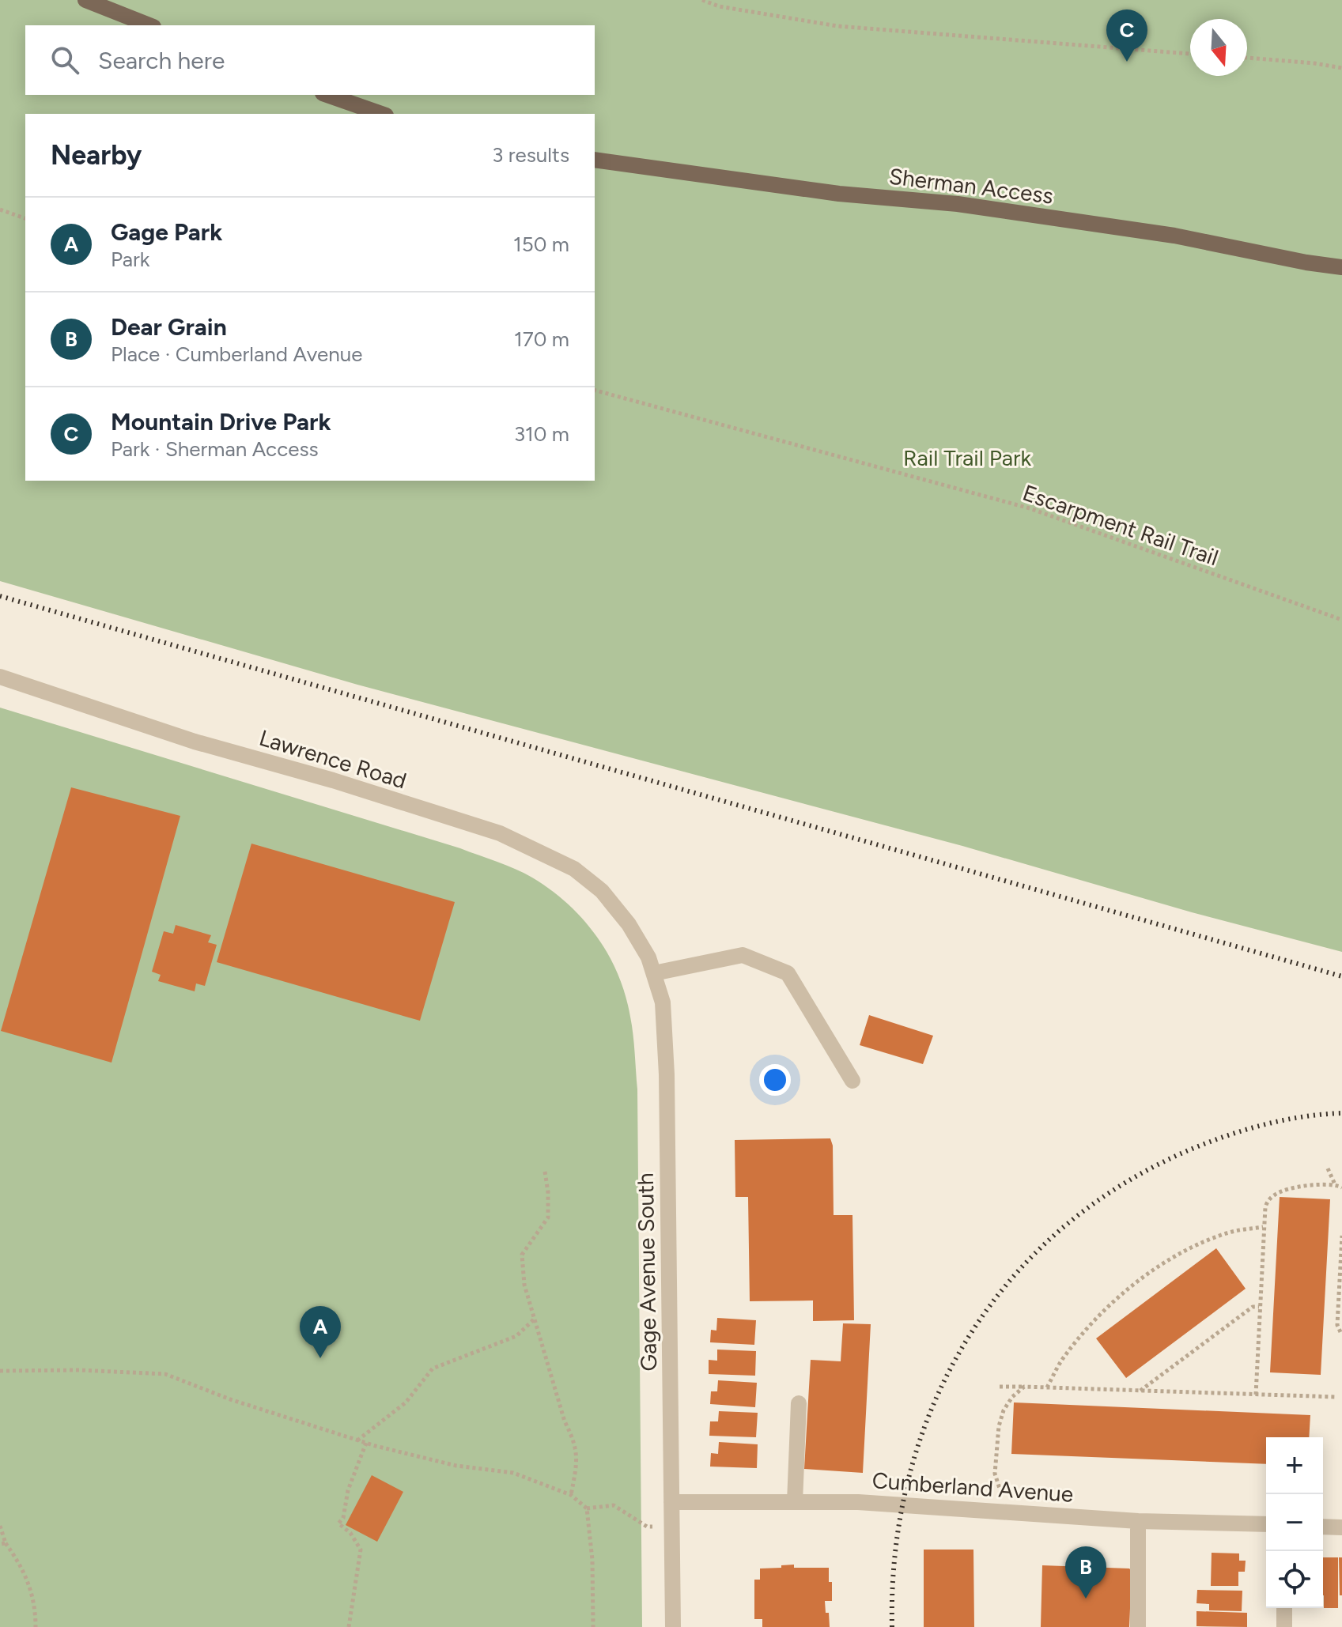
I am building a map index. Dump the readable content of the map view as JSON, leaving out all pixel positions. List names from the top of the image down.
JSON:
{
  "streets": {
    "main road": ["Sherman Access"],
    "street": ["Lawrence Road", "Gage Avenue South", "Cumberland Avenue"],
    "path": ["Escarpment Rail Trail"]
  },
  "crossings": [
    ["Lawrence Road", "Gage Avenue South"],
    ["Gage Avenue South", "Cumberland Avenue"]
  ],
  "parks": ["Rail Trail Park"],
  "north": "bottom",
  "page": {
    "pins": ["C", "A", "B"],
    "search": "Search here",
    "heading": ["Nearby", "3 results"],
    "list": [
      {
        "mark": "A",
        "name": "Gage Park",
        "note": "Park",
        "value": "150 m"
      },
      {
        "mark": "B",
        "name": "Dear Grain",
        "note": "Place · Cumberland Avenue",
        "value": "170 m"
      },
      {
        "mark": "C",
        "name": "Mountain Drive Park",
        "note": "Park · Sherman Access",
        "value": "310 m"
      }
    ],
    "map_buttons": ["+", "−"]
  }
}
